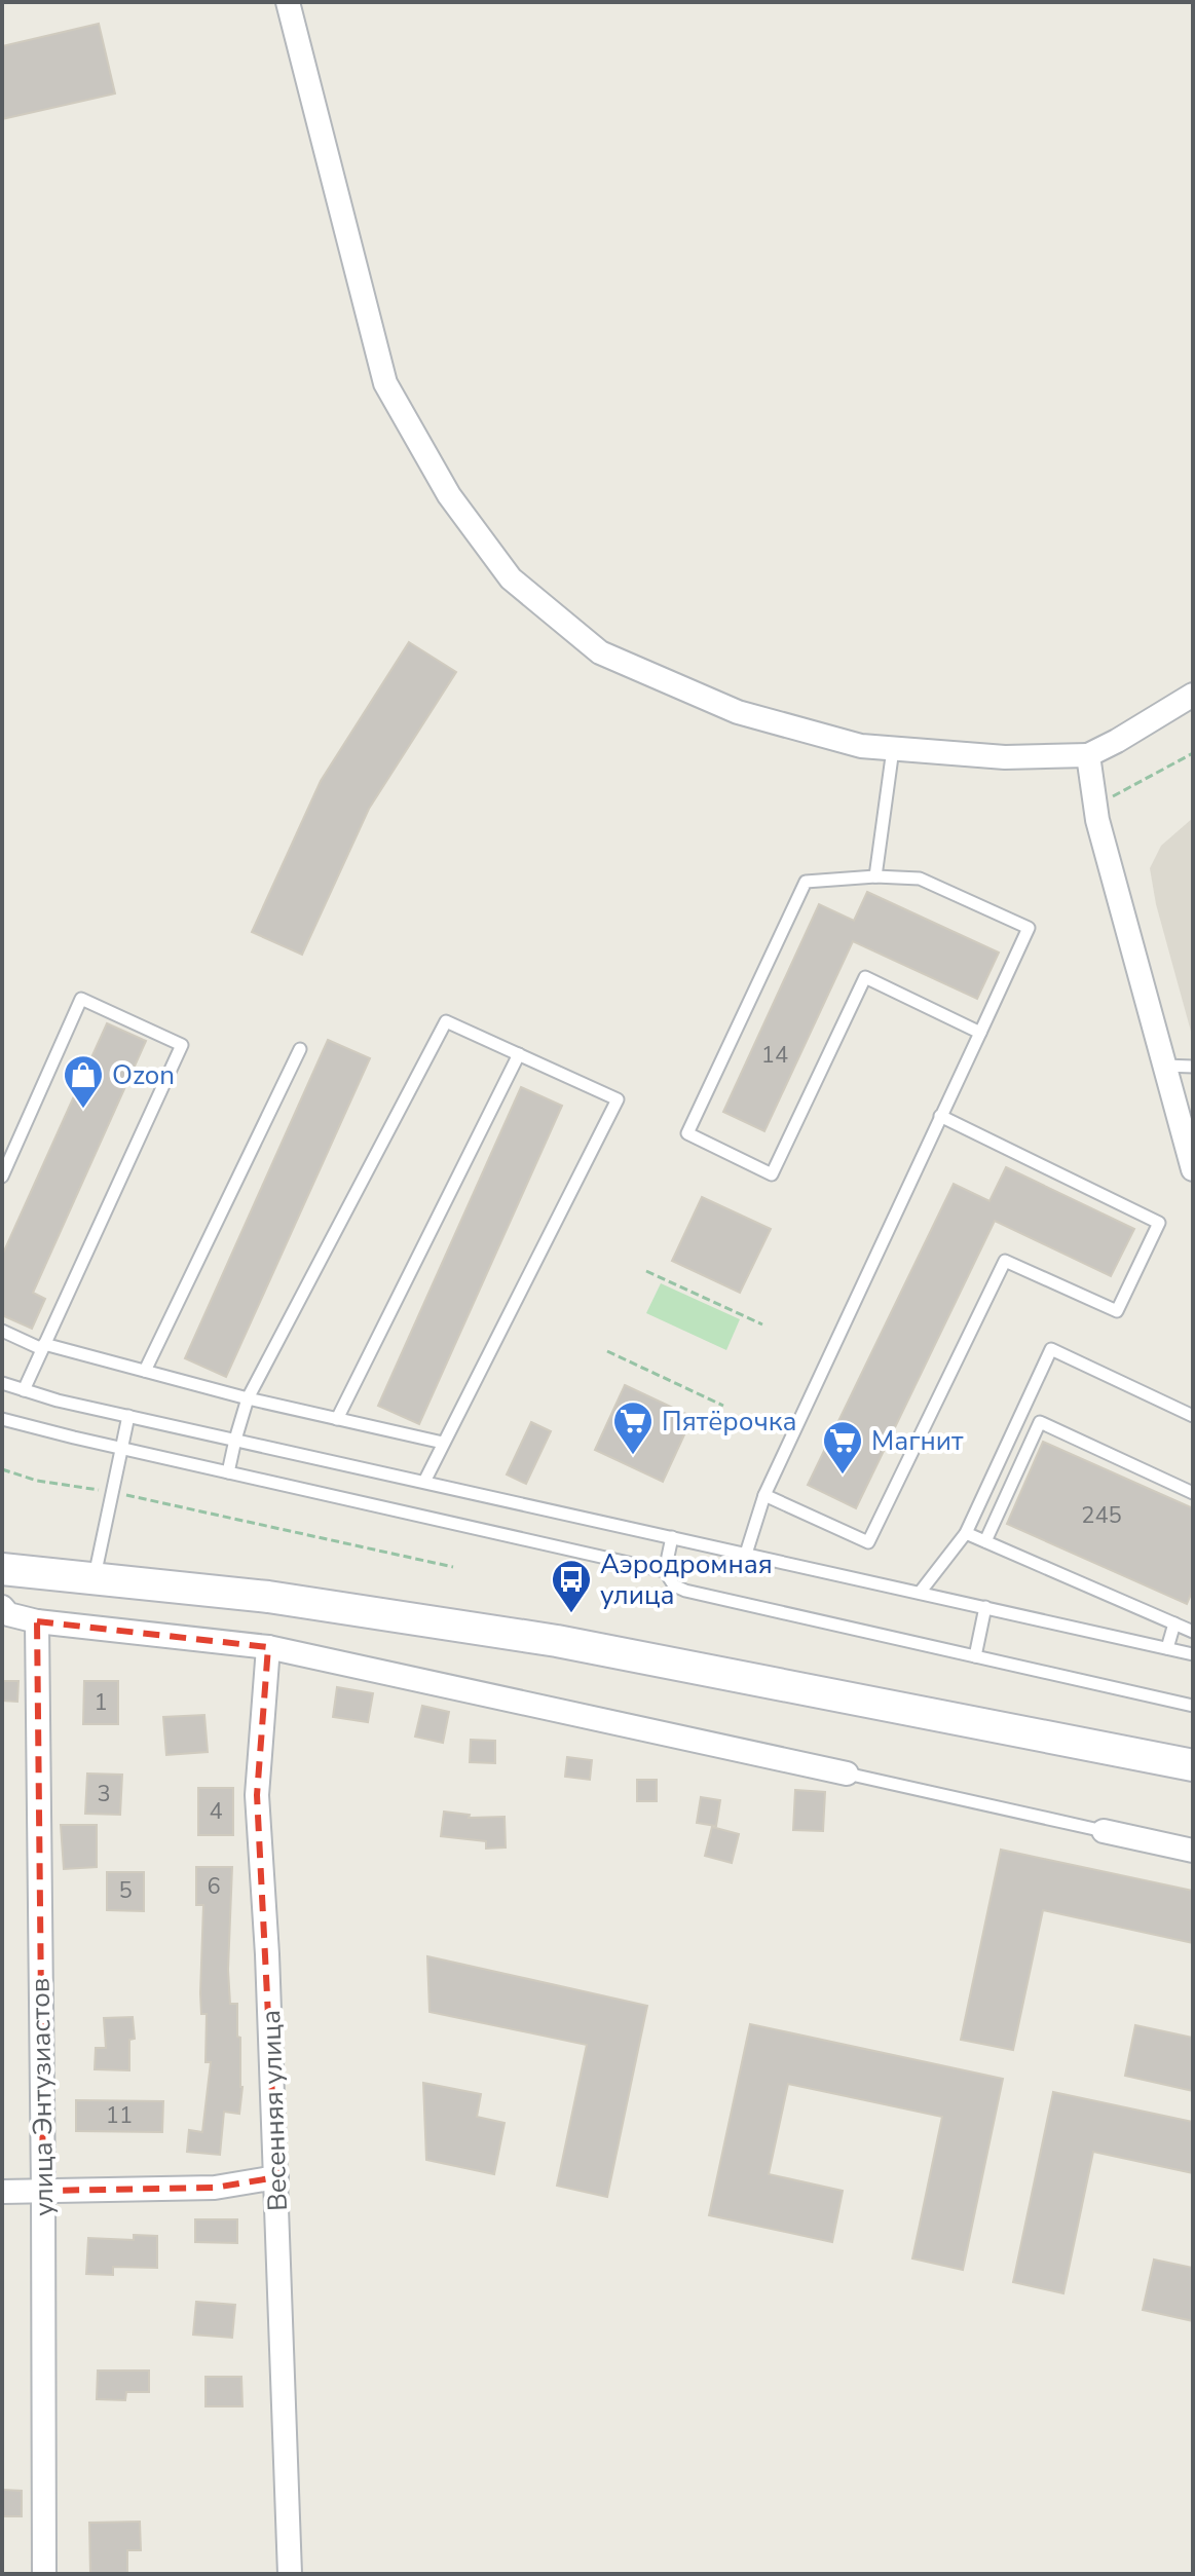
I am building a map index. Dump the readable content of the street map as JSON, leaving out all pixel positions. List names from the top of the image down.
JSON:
{
  "streets": {
    "street": ["улица Энтузиастов", "Весенняя улица"]
  },
  "places": {
    "shop": ["Ozon"],
    "supermarket": ["Пятёрочка", "Магнит"],
    "bus stop": ["Аэродромная улица"]
  },
  "house_numbers": [
    "14",
    "245",
    "1",
    "3",
    "4",
    "6",
    "5",
    "11"
  ]
}
